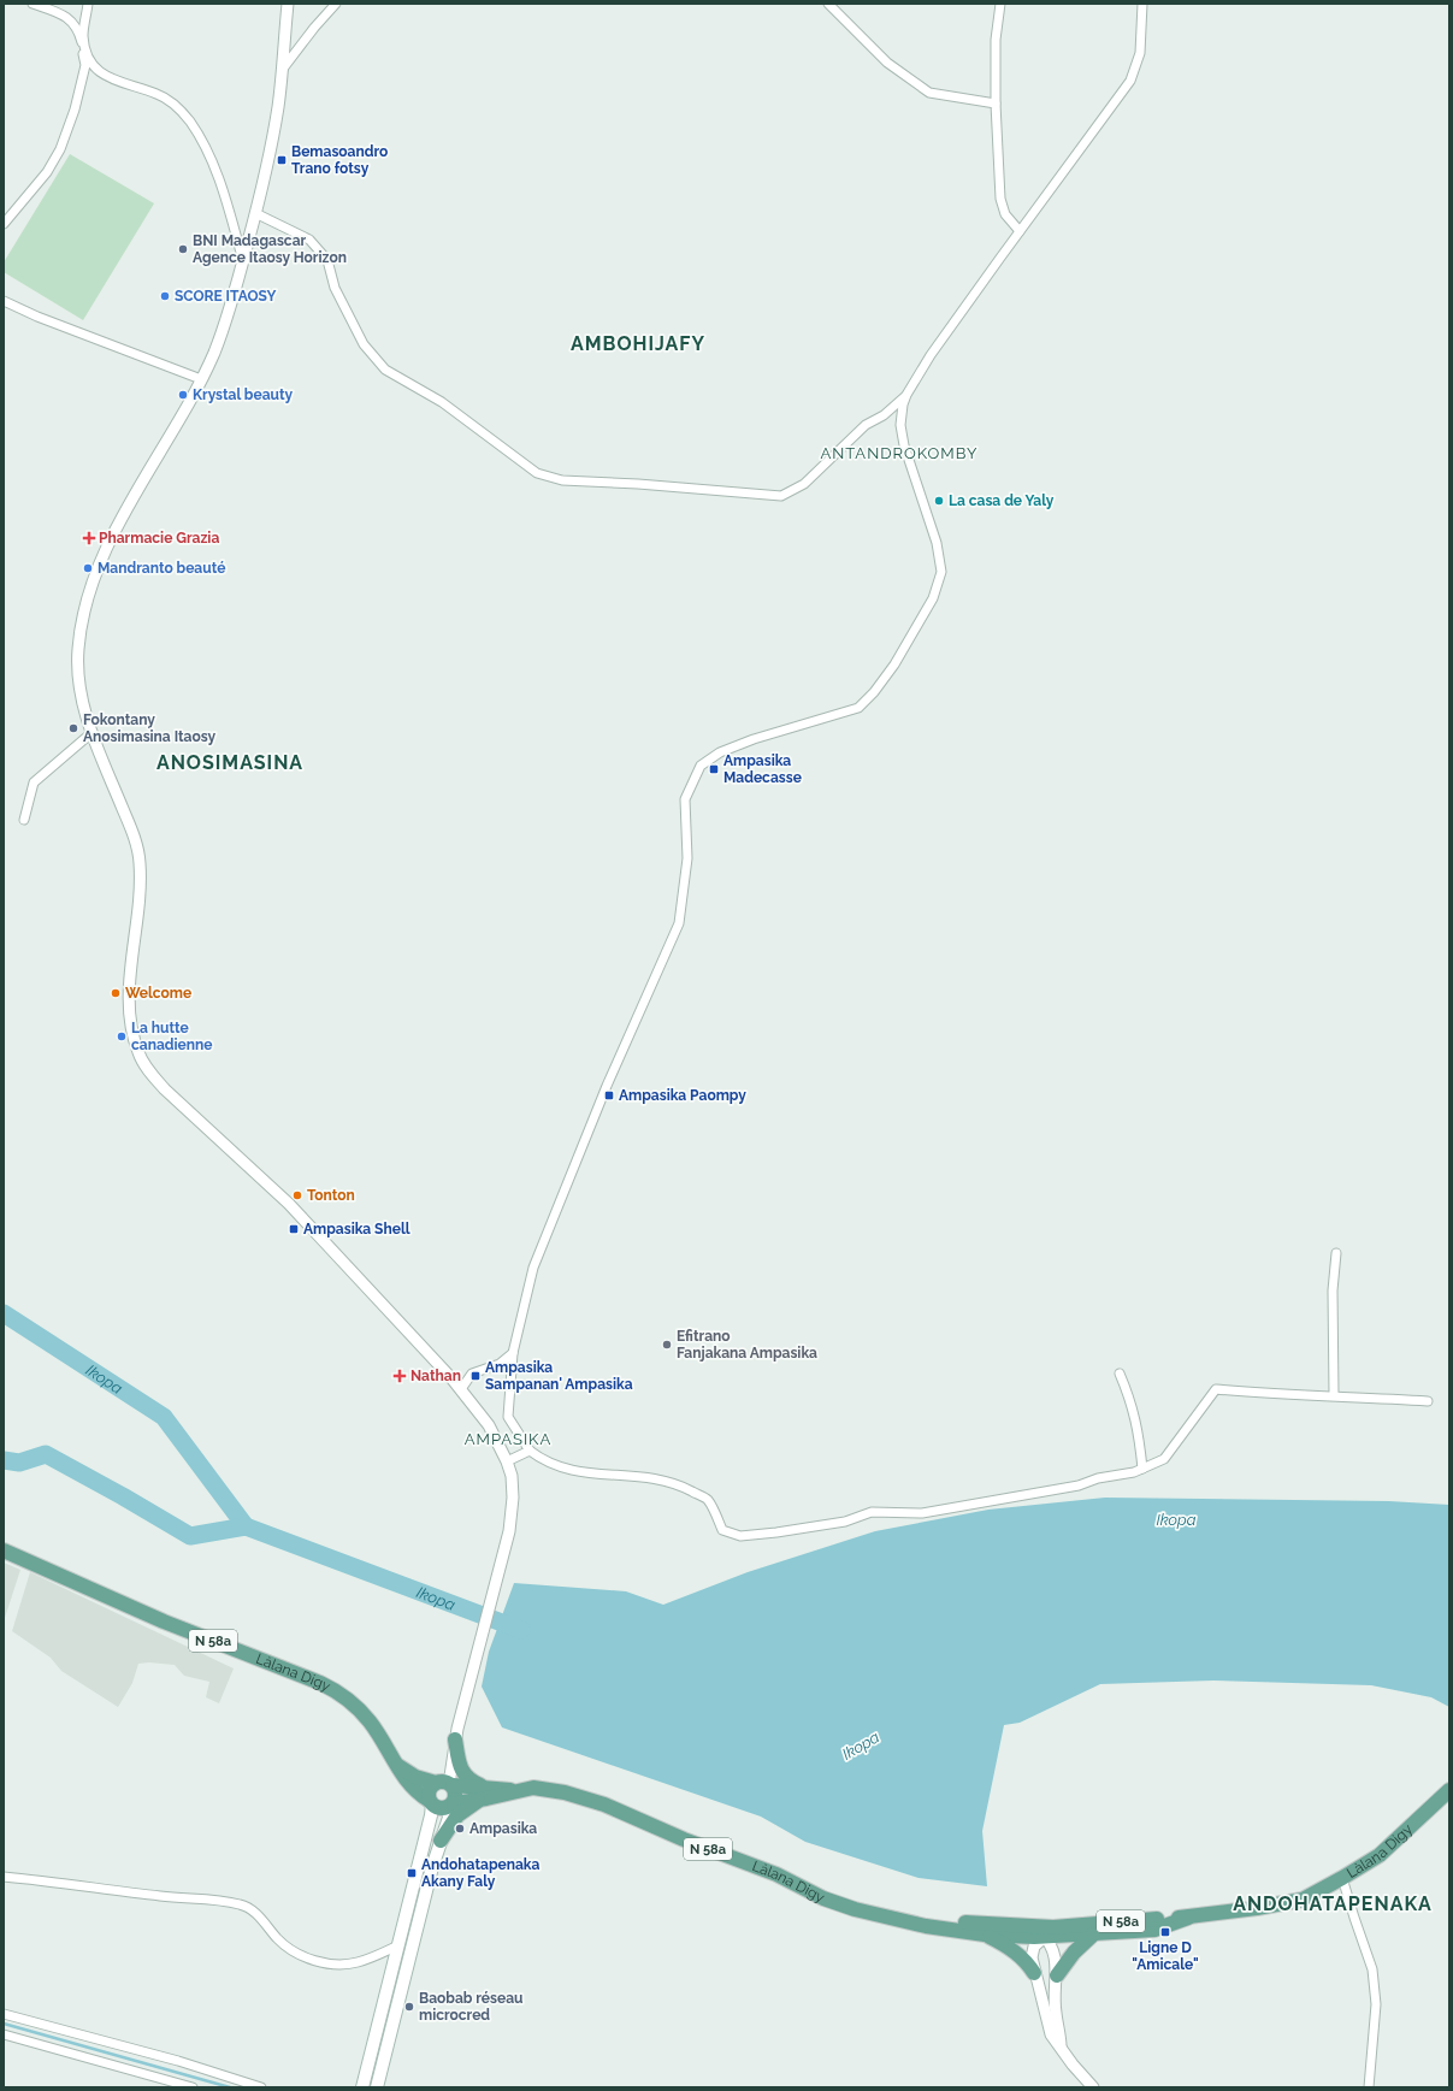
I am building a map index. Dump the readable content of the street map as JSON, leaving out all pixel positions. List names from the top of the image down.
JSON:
{
  "streets": {
    "main road": ["N 58a", "Làlana Digy"]
  },
  "crossings": [
    ["N 58a", "Làlana Digy"]
  ],
  "districts": [
    "AMBOHIJAFY",
    "ANTANDROKOMBY",
    "ANOSIMASINA",
    "AMPASIKA",
    "ANDOHATAPENAKA"
  ],
  "water": ["Ikopa"],
  "places": {
    "transit": [
      "Bemasoandro Trano fotsy",
      "Ampasika Madecasse",
      "Ampasika Paompy",
      "Ampasika Shell",
      "Ampasika Sampanan' Ampasika",
      "Andohatapenaka Akany Faly",
      "Ligne D \"Amicale\""
    ],
    "other": [
      "BNI Madagascar Agence Itaosy Horizon",
      "SCORE ITAOSY",
      "Krystal beauty",
      "La casa de Yaly",
      "Mandranto beauté",
      "Fokontany Anosimasina Itaosy",
      "Welcome",
      "La hutte canadienne",
      "Tonton",
      "Efitrano Fanjakana Ampasika",
      "Ampasika",
      "Baobab réseau microcred"
    ],
    "health": ["Pharmacie Grazia", "Nathan"]
  }
}
